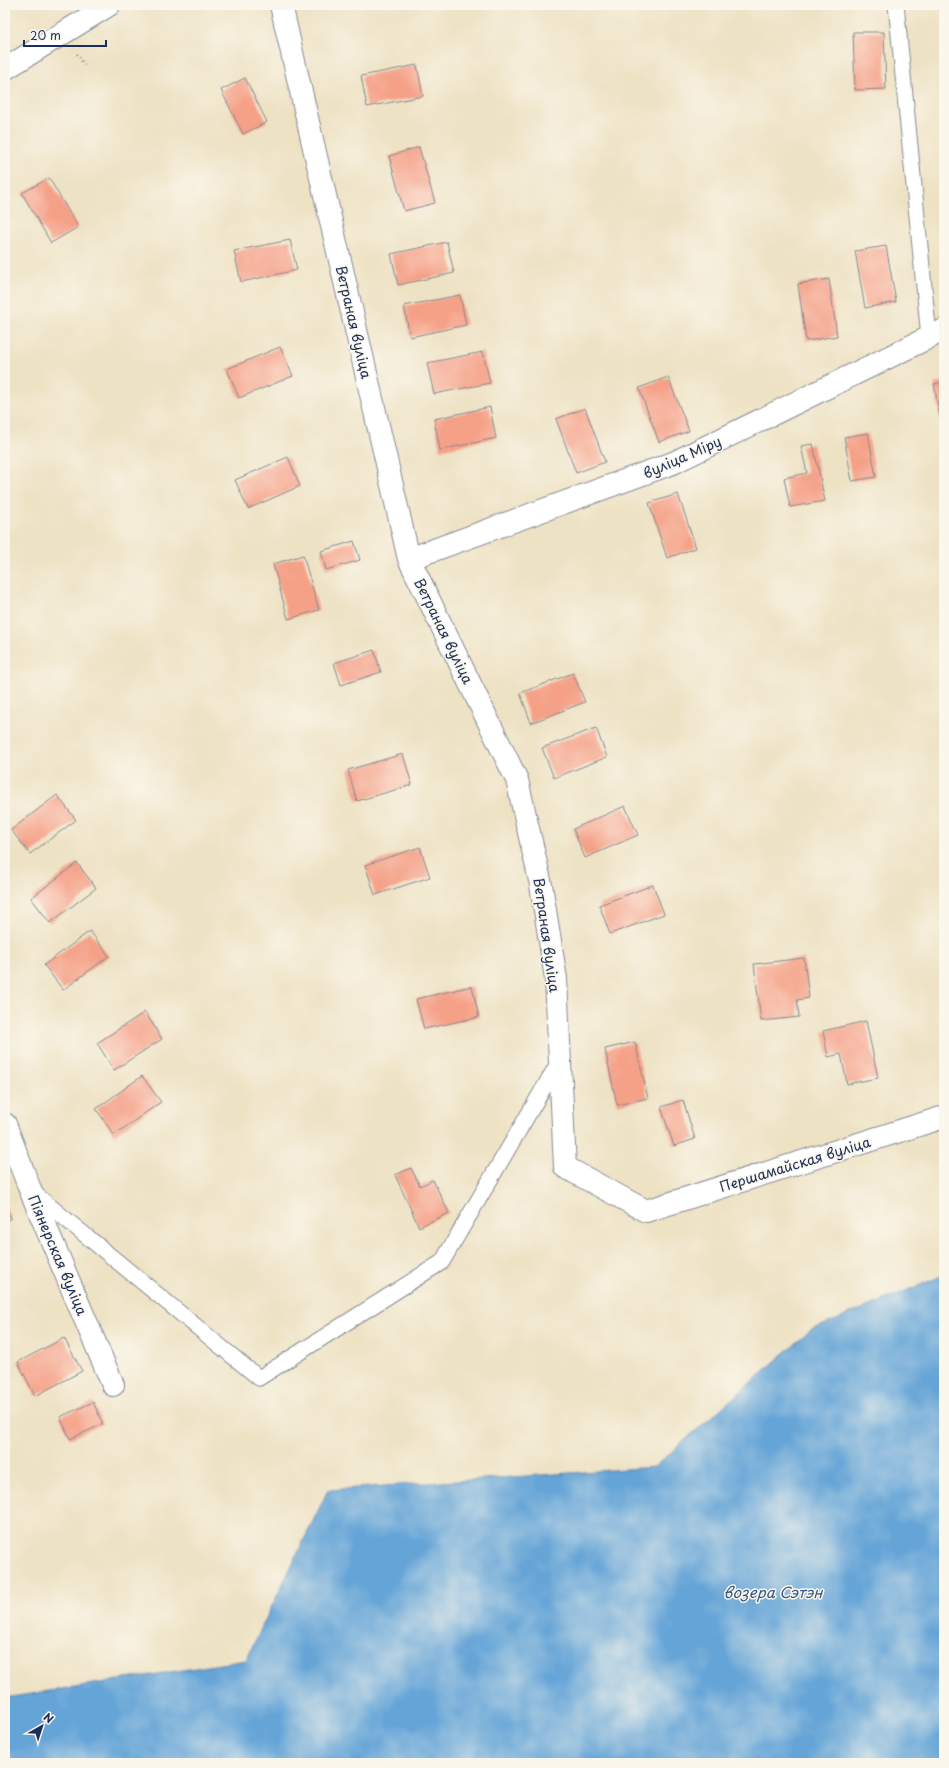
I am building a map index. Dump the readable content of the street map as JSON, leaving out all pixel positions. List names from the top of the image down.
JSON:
{
  "streets": {
    "street": [
      "Ветраная вуліца",
      "вуліца Міру",
      "Першамайская вуліца",
      "Піянерская вуліца"
    ]
  },
  "crossings": [
    ["Ветраная вуліца", "вуліца Міру"],
    ["Ветраная вуліца", "Першамайская вуліца"]
  ],
  "water": ["возера Сэтэн"],
  "scale_bar": "20 m",
  "north": "top right"
}
